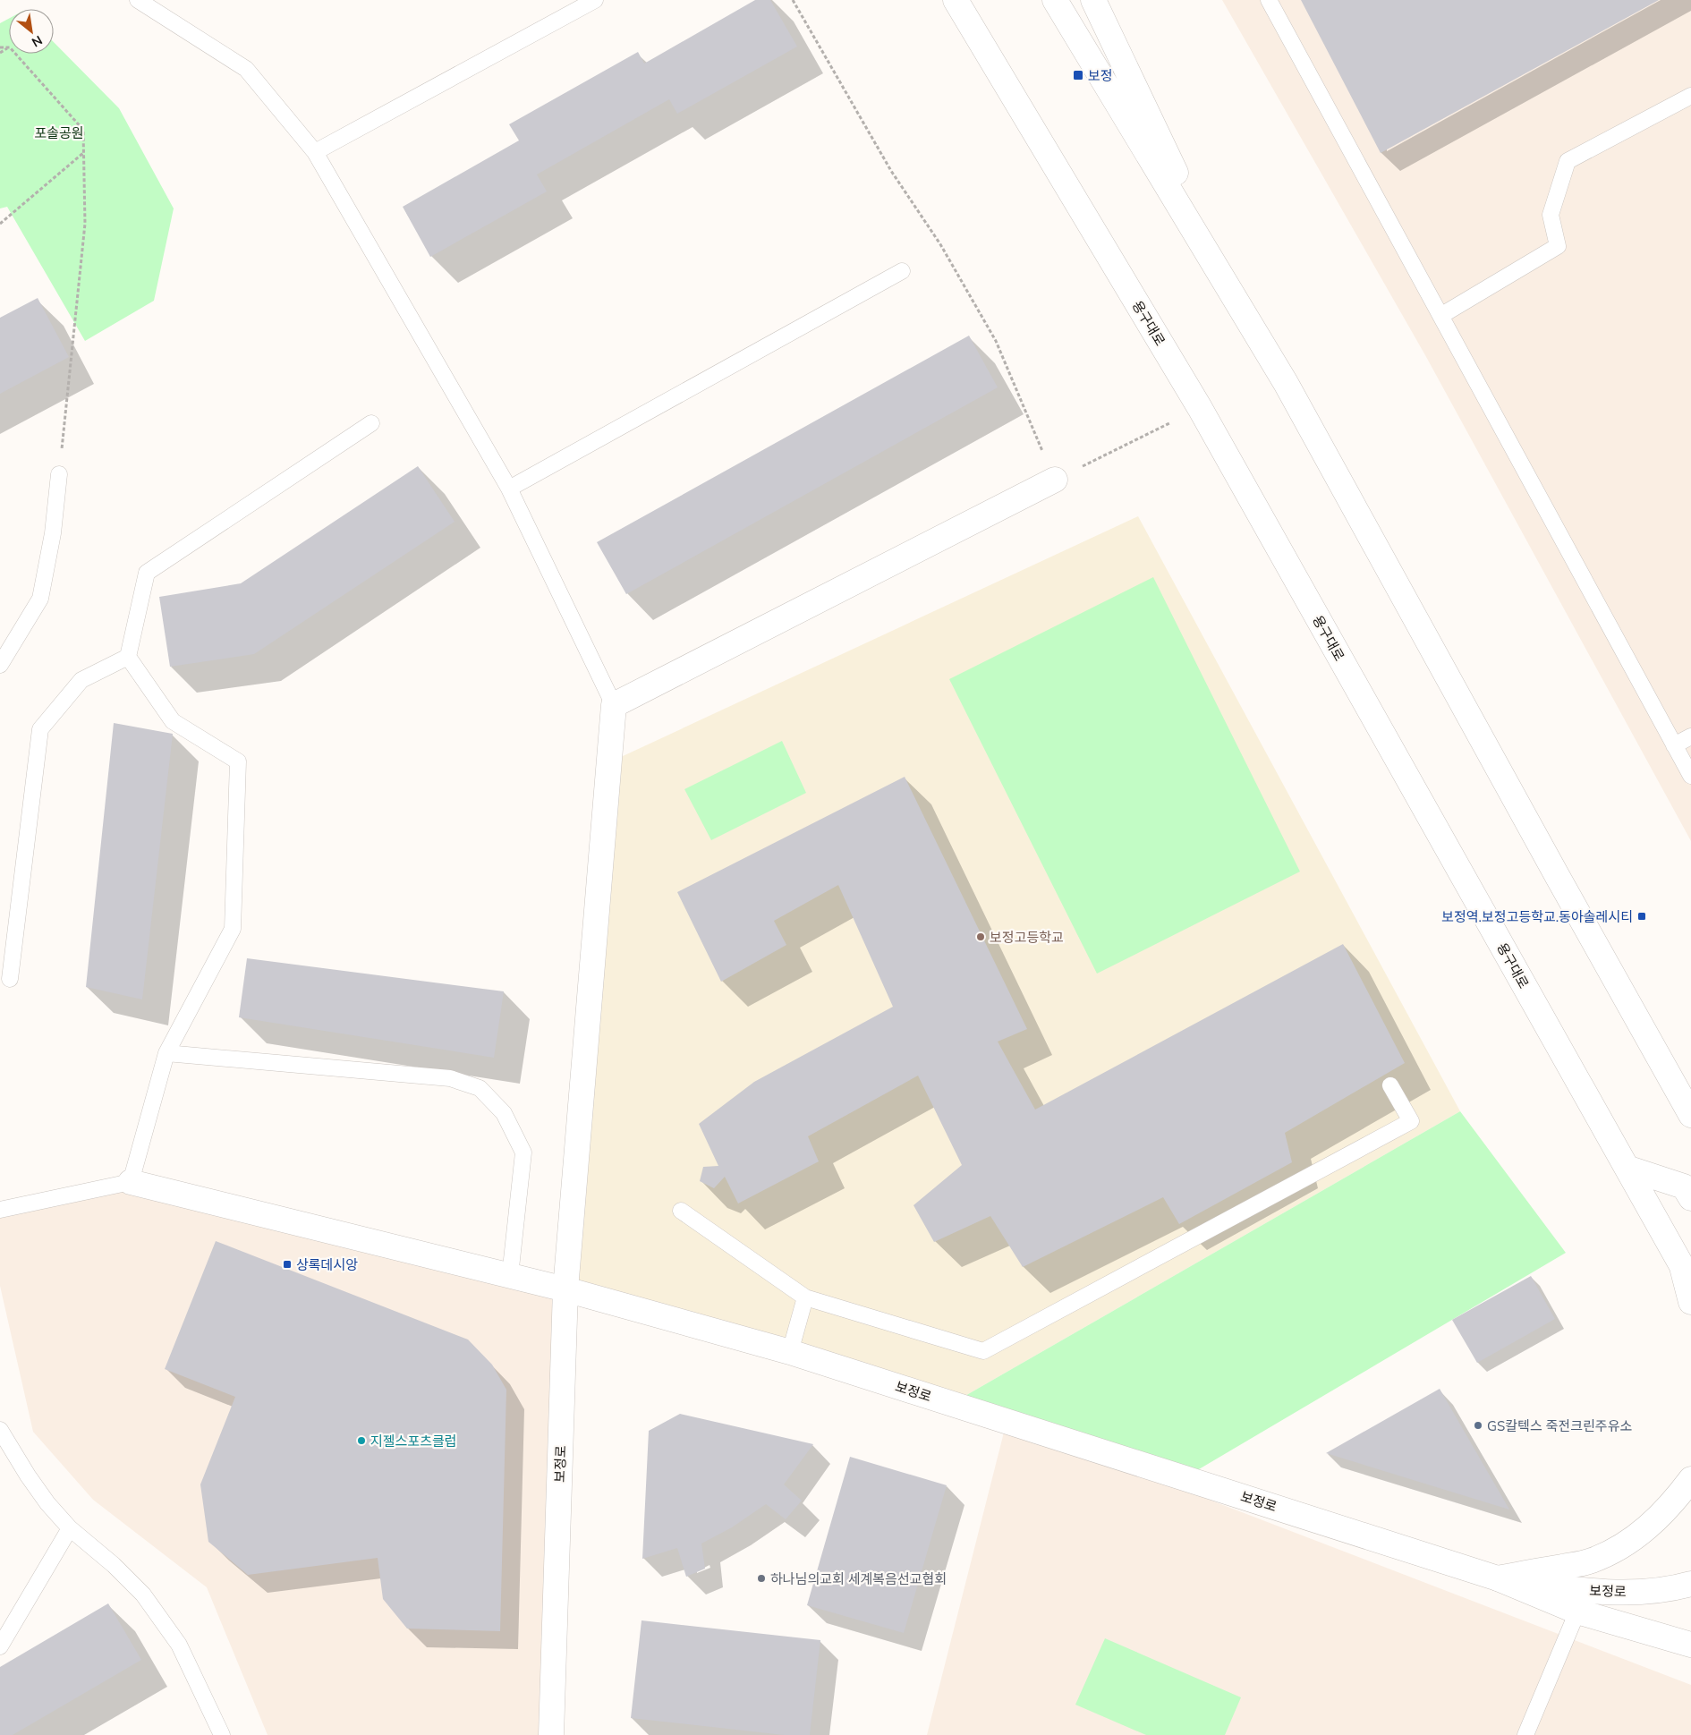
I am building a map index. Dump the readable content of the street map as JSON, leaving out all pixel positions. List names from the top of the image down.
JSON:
{
  "streets": {
    "main road": ["용구대로", "보정로"]
  },
  "parks": ["포솔공원"],
  "places": {
    "transit": ["보정", "보정역.보정고등학교.동아솔레시티", "상록데시앙"],
    "other": [
      "보정고등학교",
      "GS칼텍스 죽전크린주유소",
      "지젤스포츠클럽",
      "하나님의교회 세계복음선교협회"
    ]
  },
  "north": "bottom right"
}
